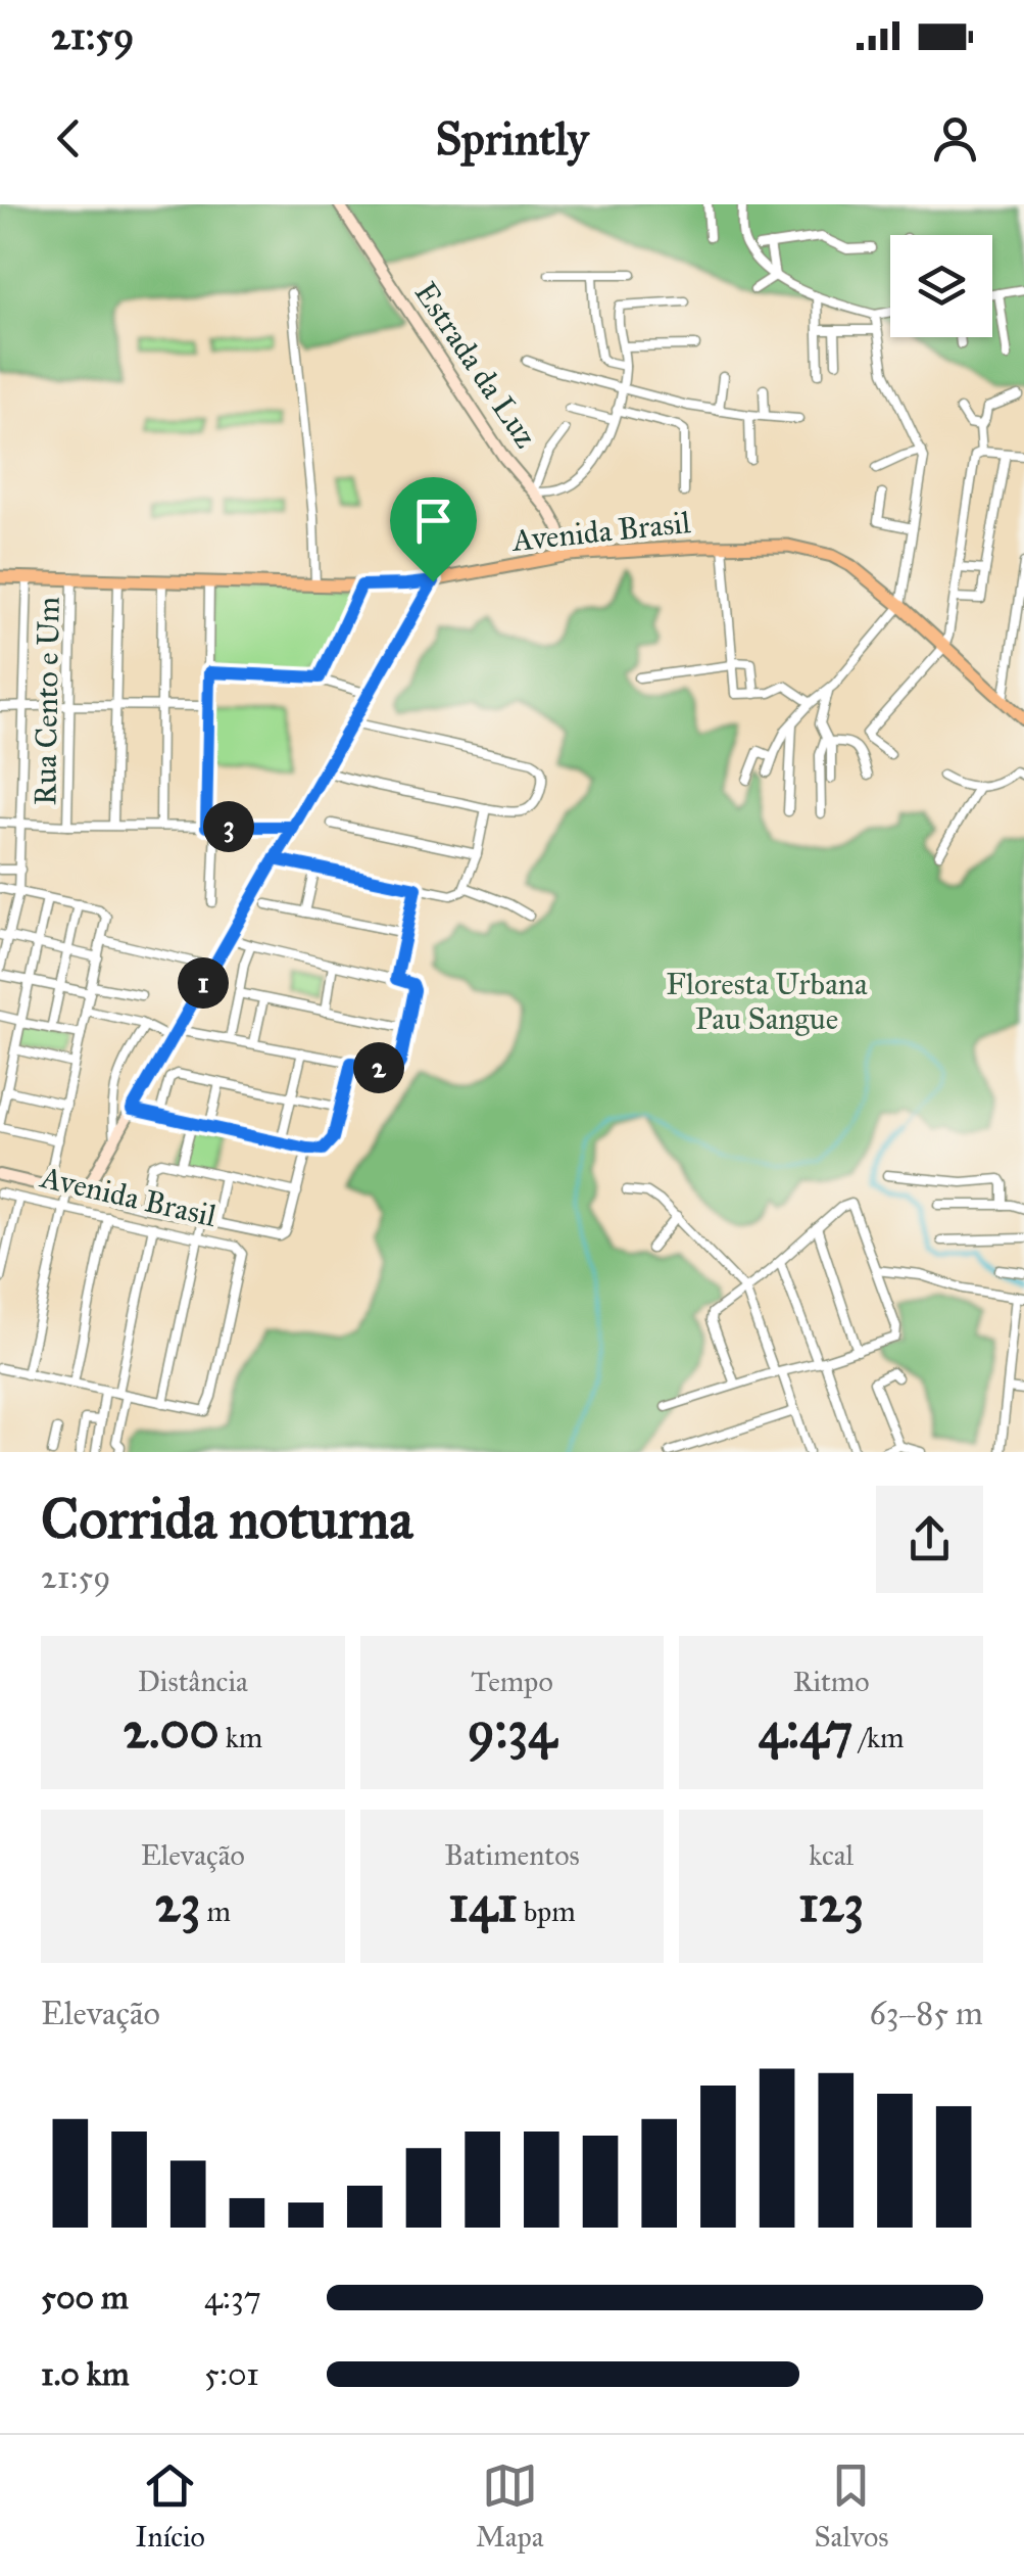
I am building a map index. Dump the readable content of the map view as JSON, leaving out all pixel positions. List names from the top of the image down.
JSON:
{
  "streets": {
    "main road": ["Estrada da Luz", "Avenida Brasil"],
    "street": ["Rua Cento e Um"]
  },
  "crossings": [
    ["Estrada da Luz", "Avenida Brasil"],
    ["Avenida Brasil", "Rua Cento e Um"]
  ],
  "parks": ["Floresta Urbana Pau Sangue"],
  "page": {
    "status": "21:59",
    "header": "Sprintly",
    "pins": ["3", "1", "2"],
    "heading": ["Corrida noturna", "21:59"],
    "stats": [
      ["Distância", "2.00 km"],
      ["Tempo", "9:34"],
      ["Ritmo", "4:47 /km"],
      ["Elevação", "23 m"],
      ["Batimentos", "141 bpm"],
      ["kcal", "123"]
    ],
    "chart": ["Elevação", "63–85 m"],
    "list": [
      {
        "name": "500 m",
        "note": "4:37"
      },
      {
        "name": "1.0 km",
        "note": "5:01"
      }
    ],
    "tabs": ["Início", "Mapa", "Salvos"]
  }
}
